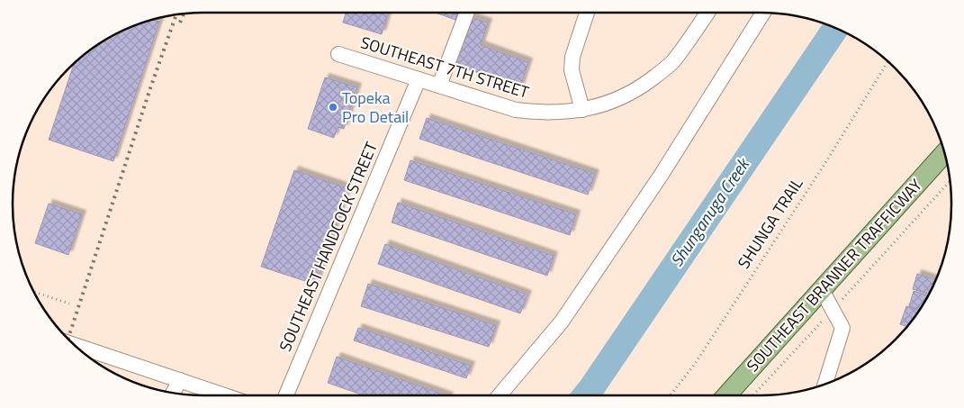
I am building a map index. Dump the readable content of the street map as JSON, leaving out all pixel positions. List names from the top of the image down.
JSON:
{
  "streets": {
    "main road": ["SOUTHEAST BRANNER TRAFFICWAY"],
    "street": ["SOUTHEAST 7TH STREET", "SOUTHEAST HANDCOCK STREET"],
    "path": ["SHUNGA TRAIL"]
  },
  "crossings": [
    ["SOUTHEAST 7TH STREET", "SOUTHEAST HANDCOCK STREET"]
  ],
  "water": ["Shunganuga Creek"],
  "places": ["Topeka Pro Detail"]
}
